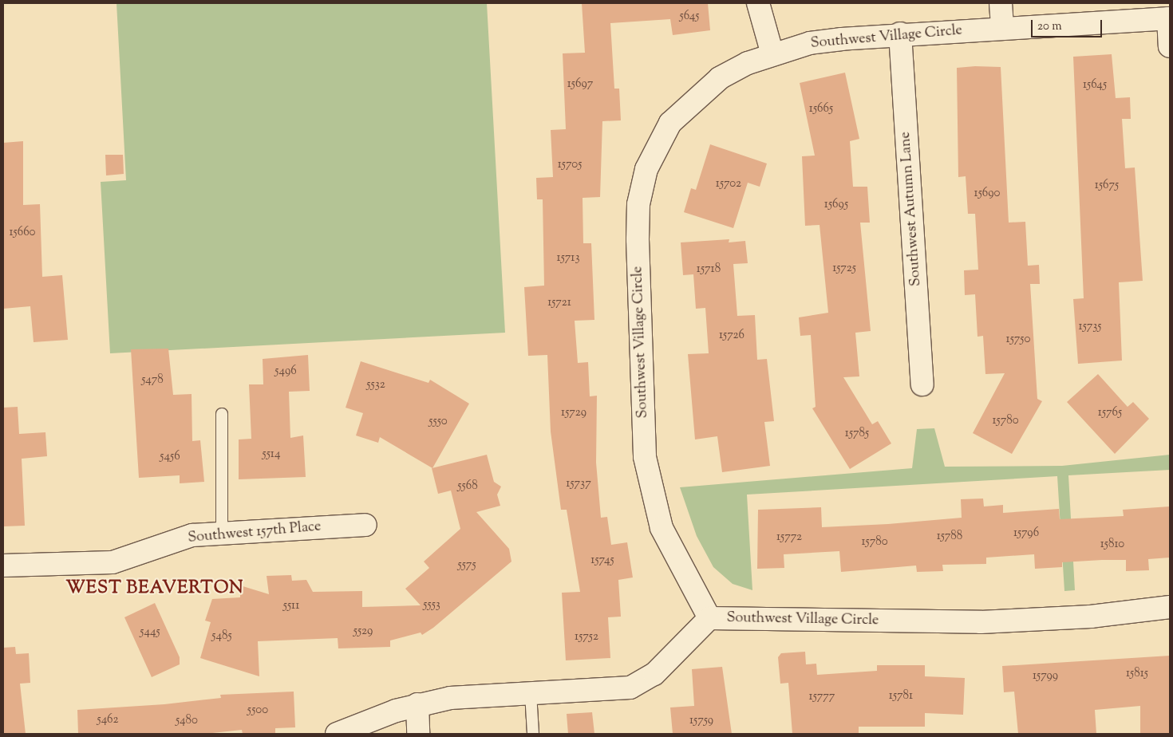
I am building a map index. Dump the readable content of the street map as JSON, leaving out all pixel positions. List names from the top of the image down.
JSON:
{
  "streets": {
    "street": ["Southwest Village Circle", "Southwest Autumn Lane", "Southwest 157th Place"]
  },
  "crossings": [
    ["Southwest Village Circle", "Southwest Autumn Lane"]
  ],
  "districts": ["WEST BEAVERTON"],
  "house_numbers": [
    "5645",
    "15697",
    "15645",
    "15665",
    "15705",
    "15702",
    "15675",
    "15690",
    "15695",
    "15660",
    "15713",
    "15725",
    "15718",
    "15721",
    "15735",
    "15726",
    "15750",
    "5496",
    "5478",
    "5532",
    "15729",
    "15765",
    "15780",
    "5550",
    "15785",
    "5514",
    "5456",
    "15737",
    "5568",
    "15796",
    "15788",
    "15772",
    "15780",
    "15810",
    "15745",
    "5575",
    "5553",
    "5511",
    "5529",
    "5445",
    "5485",
    "15752",
    "15815",
    "15799",
    "15781",
    "15777",
    "5500",
    "5462",
    "5480",
    "15759"
  ],
  "scale_bar": "20 m"
}
